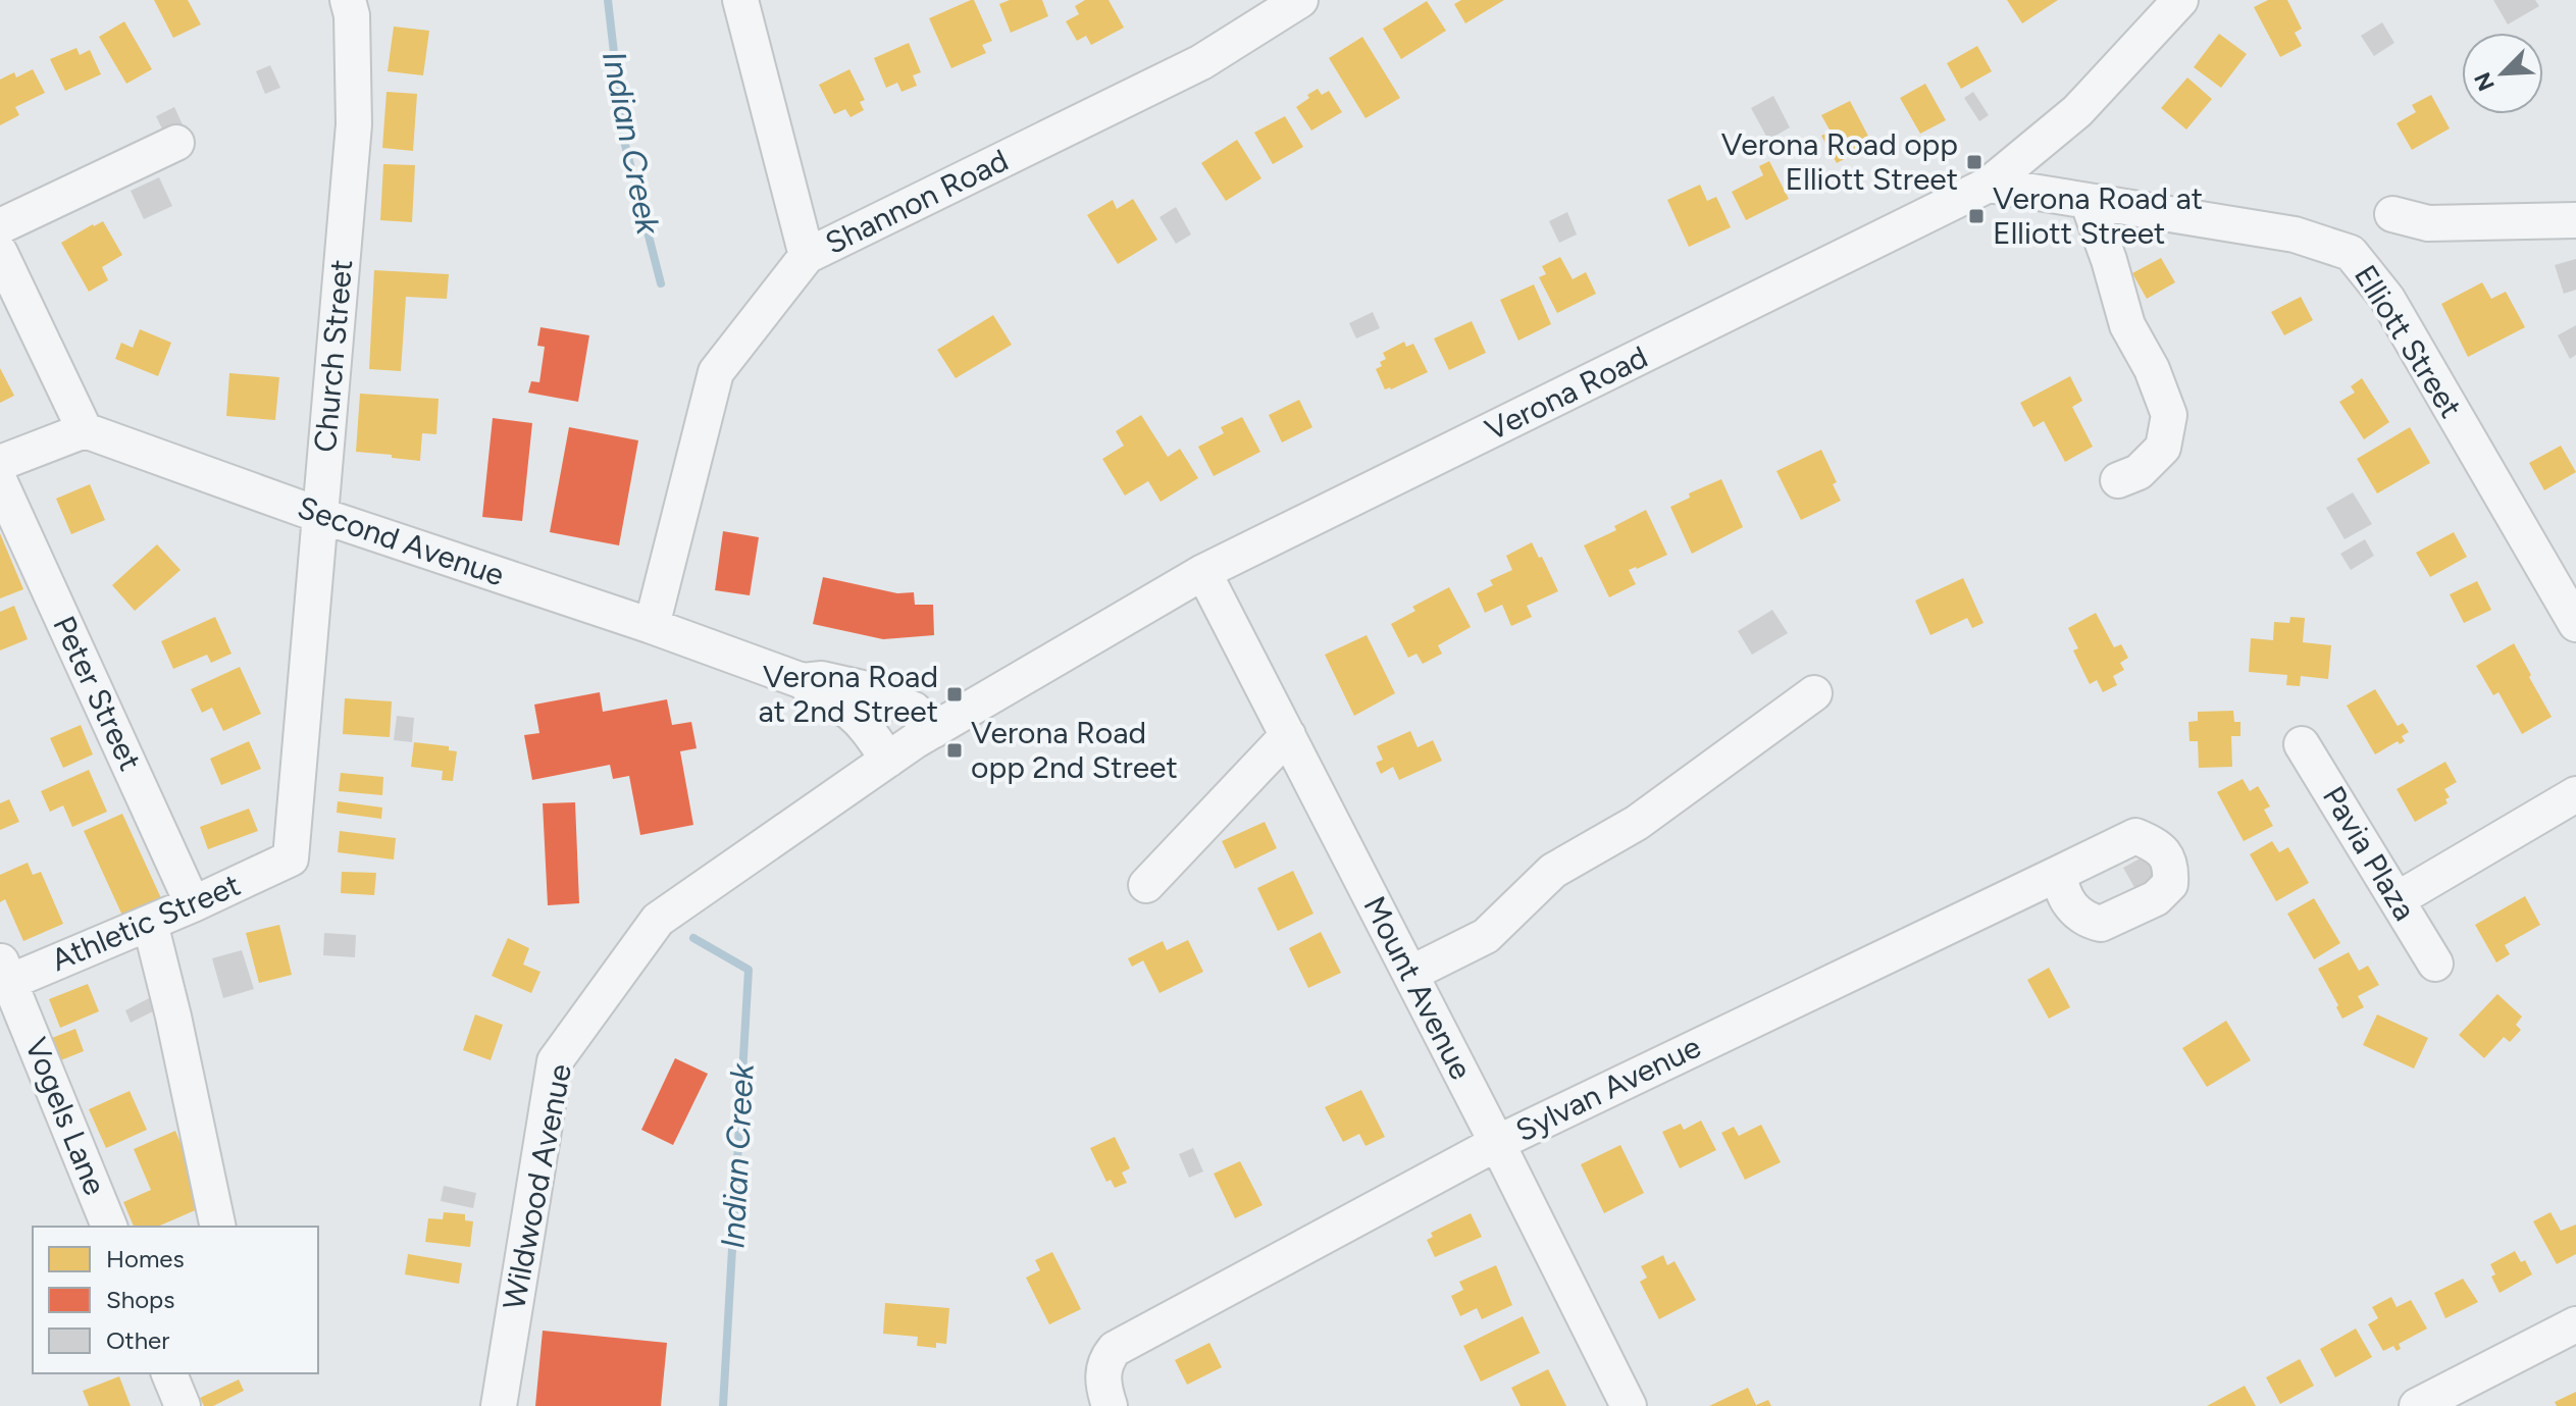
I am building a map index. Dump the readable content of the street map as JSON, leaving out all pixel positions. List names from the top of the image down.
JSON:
{
  "streets": {
    "street": [
      "Shannon Road",
      "Elliott Street",
      "Church Street",
      "Verona Road",
      "Second Avenue",
      "Peter Street",
      "Pavia Plaza",
      "Athletic Street",
      "Mount Avenue",
      "Sylvan Avenue",
      "Vogels Lane",
      "Wildwood Avenue"
    ]
  },
  "crossings": [
    ["Shannon Road", "Second Avenue"],
    ["Elliott Street", "Verona Road"],
    ["Church Street", "Second Avenue"],
    ["Church Street", "Athletic Street"],
    ["Verona Road", "Second Avenue"],
    ["Verona Road", "Mount Avenue"],
    ["Verona Road", "Wildwood Avenue"],
    ["Second Avenue", "Wildwood Avenue"],
    ["Peter Street", "Athletic Street"],
    ["Athletic Street", "Vogels Lane"],
    ["Mount Avenue", "Sylvan Avenue"]
  ],
  "water": ["Indian Creek"],
  "places": {
    "transit": [
      "Verona Road opp Elliott Street",
      "Verona Road at Elliott Street",
      "Verona Road at 2nd Street",
      "Verona Road opp 2nd Street"
    ]
  },
  "legend": ["Homes", "Shops", "Other"],
  "north": "bottom left"
}
